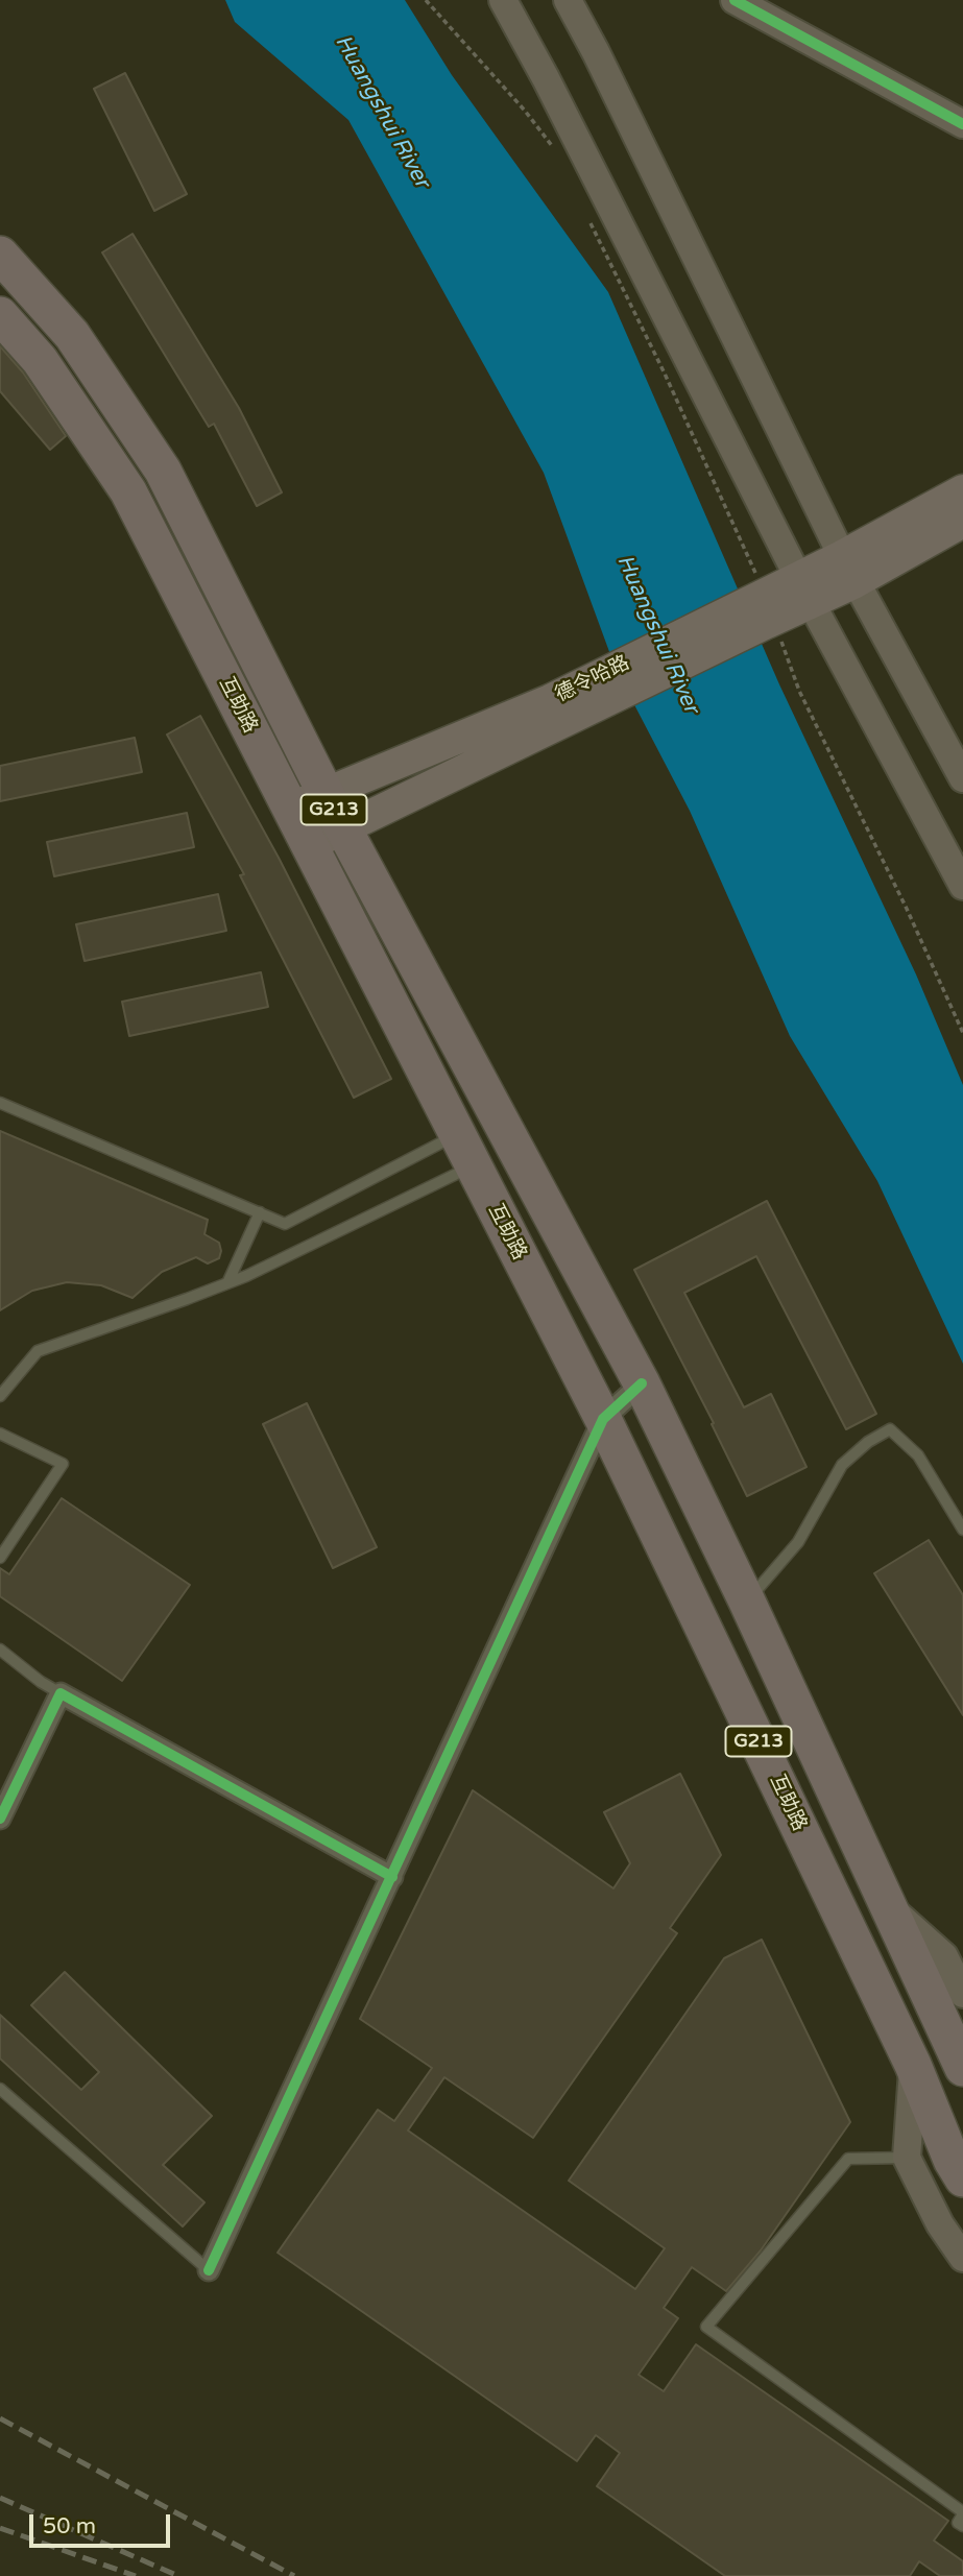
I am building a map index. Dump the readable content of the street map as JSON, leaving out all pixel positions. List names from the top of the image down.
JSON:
{
  "streets": {
    "highway": ["互助路", "G213"],
    "main road": ["德令哈路"]
  },
  "crossings": [
    ["德令哈路", "互助路"]
  ],
  "water": ["Huangshui River"],
  "scale_bar": "50 m"
}
